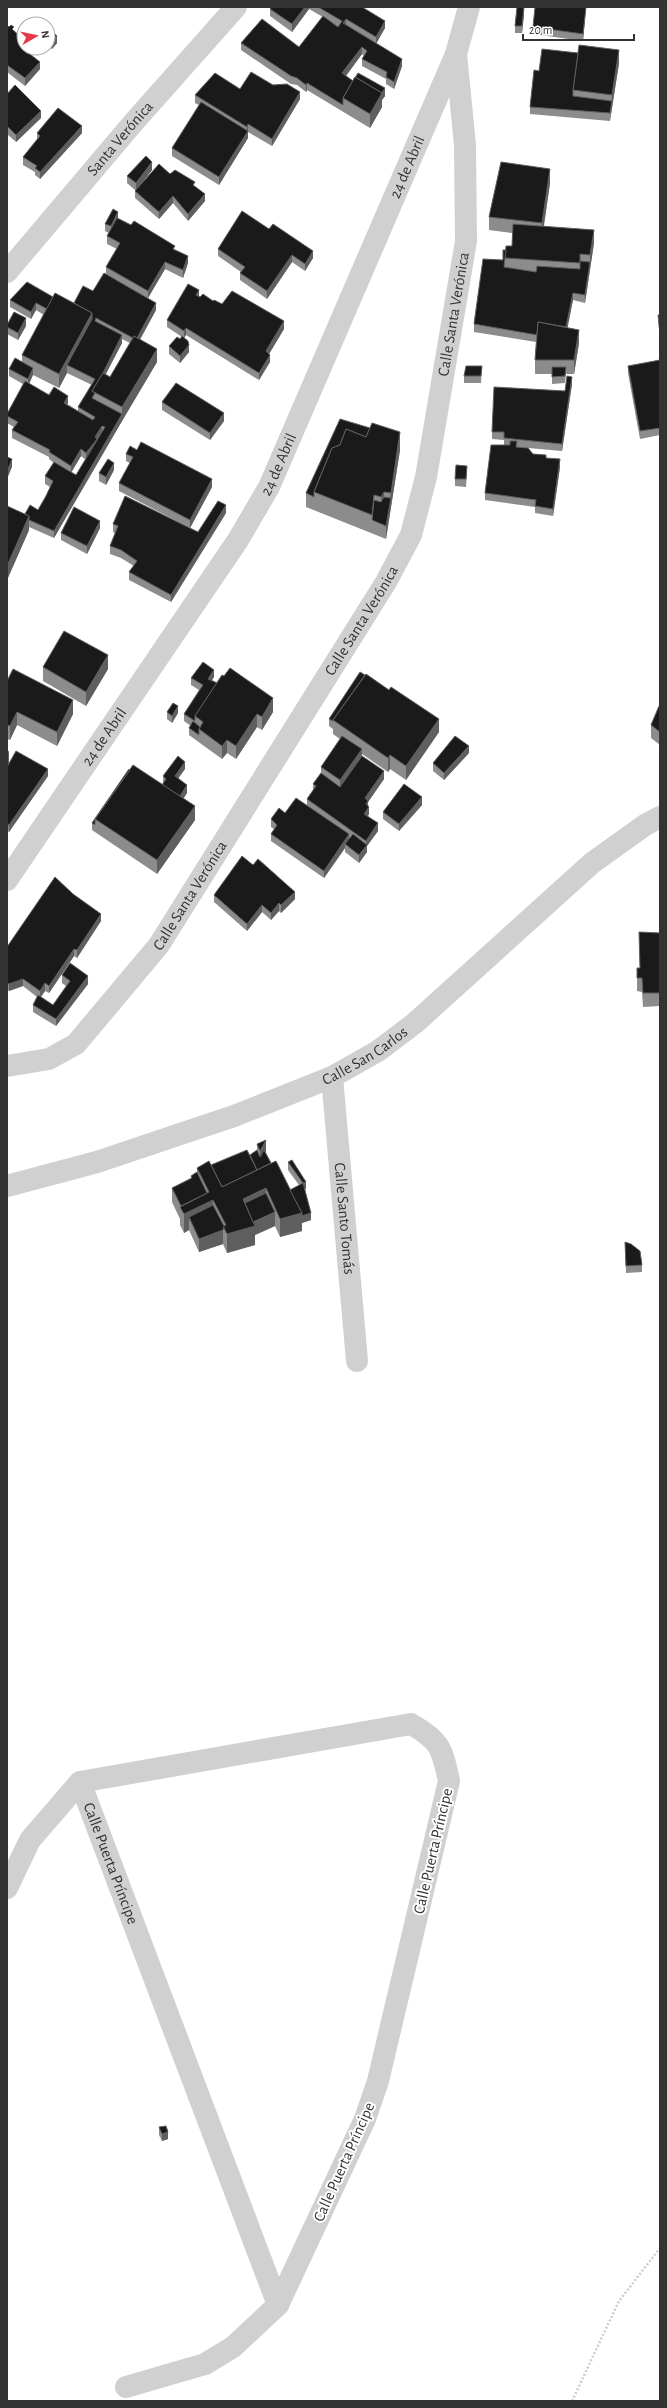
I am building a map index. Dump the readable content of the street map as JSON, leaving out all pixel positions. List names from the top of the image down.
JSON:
{
  "streets": {
    "street": [
      "Santa Verónica",
      "24 de Abril",
      "Calle Santa Verónica",
      "Calle San Carlos",
      "Calle Santo Tomás",
      "Calle Puerta Príncipe"
    ]
  },
  "crossings": [
    ["24 de Abril", "Calle Santa Verónica"],
    ["Calle San Carlos", "Calle Santo Tomás"]
  ],
  "scale_bar": "20 m",
  "north": "right"
}
